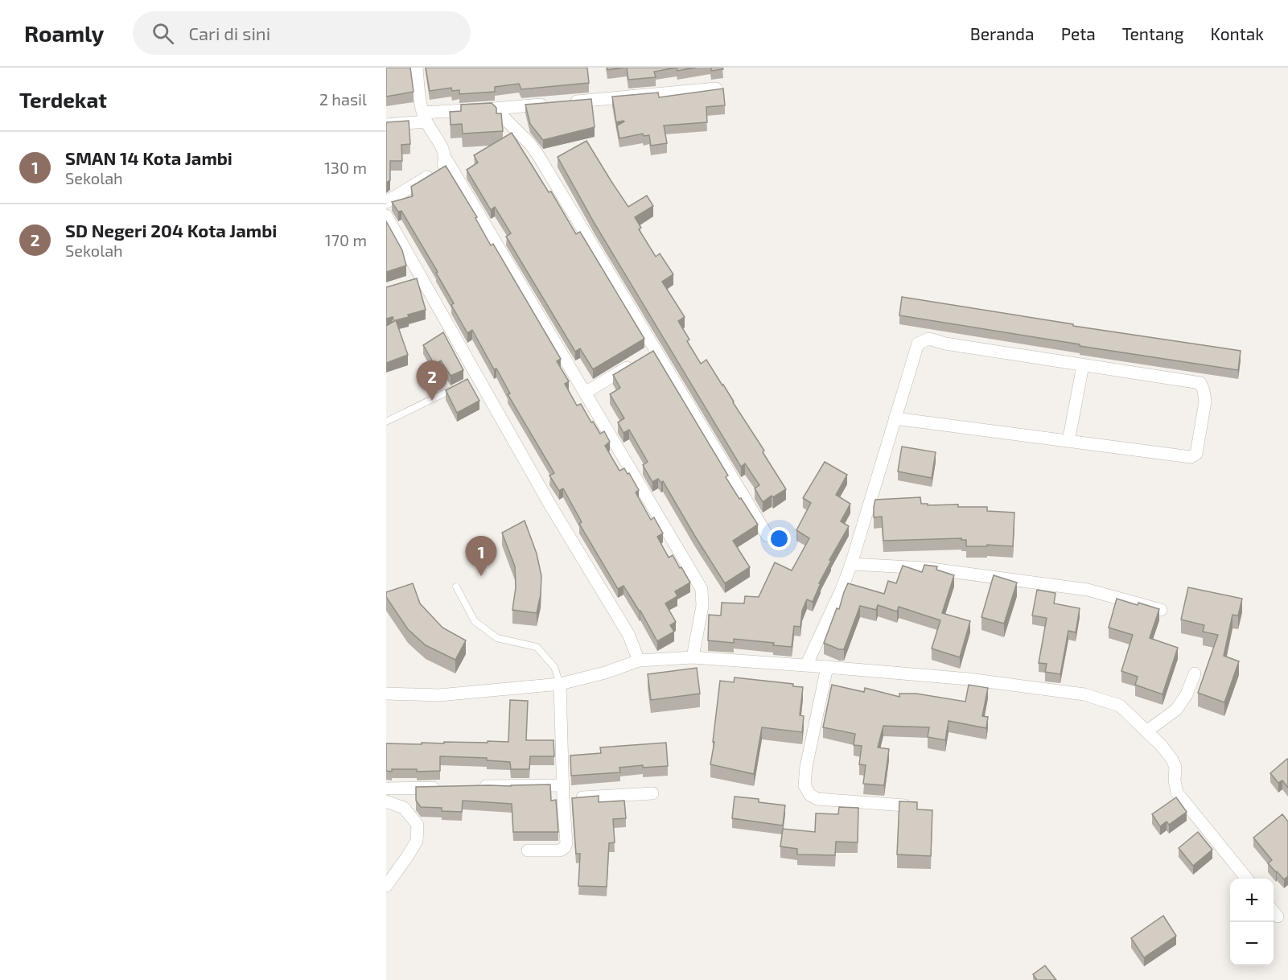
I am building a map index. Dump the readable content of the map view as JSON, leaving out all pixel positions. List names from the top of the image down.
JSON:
{
  "page": {
    "header": "Roamly",
    "search": "Cari di sini",
    "nav": [
      "Beranda",
      "Peta",
      "Tentang",
      "Kontak"
    ],
    "heading": ["Terdekat", "2 hasil"],
    "list": [
      {
        "mark": "1",
        "name": "SMAN 14 Kota Jambi",
        "note": "Sekolah",
        "value": "130 m"
      },
      {
        "mark": "2",
        "name": "SD Negeri 204 Kota Jambi",
        "note": "Sekolah",
        "value": "170 m"
      }
    ],
    "pins": ["2", "1"],
    "map_buttons": ["+", "−"]
  }
}
